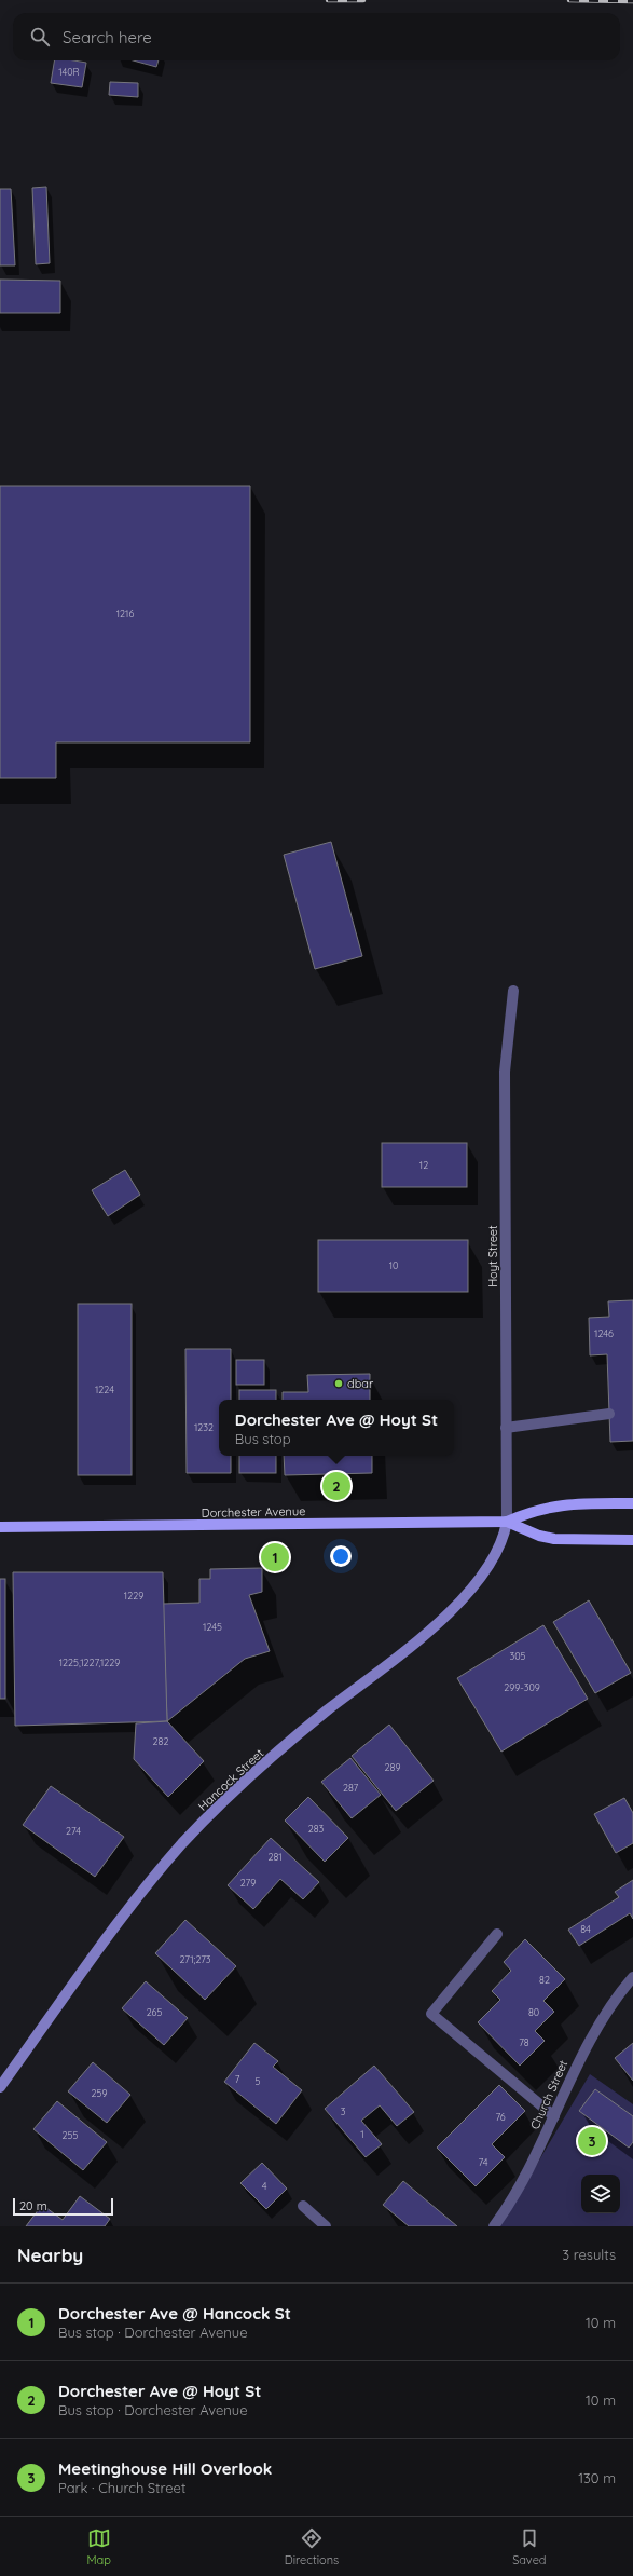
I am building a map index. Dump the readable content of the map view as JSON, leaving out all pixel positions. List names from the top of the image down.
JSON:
{
  "streets": {
    "main road": ["Dorchester Avenue", "Hancock Street"],
    "street": ["Hoyt Street", "Church Street"]
  },
  "crossings": [
    ["Hoyt Street", "Dorchester Avenue"],
    ["Hoyt Street", "Hancock Street"],
    ["Dorchester Avenue", "Hancock Street"]
  ],
  "places": ["dbar"],
  "house_numbers": [
    "140R",
    "1216",
    "12",
    "10",
    "1246",
    "1224",
    "1232",
    "1229",
    "1245",
    "305",
    "1225,1227,1229",
    "299-309",
    "282",
    "289",
    "287",
    "283",
    "274",
    "281",
    "279",
    "84",
    "271;273",
    "82",
    "265",
    "80",
    "78",
    "7",
    "5",
    "259",
    "3",
    "76",
    "1",
    "255",
    "74",
    "4"
  ],
  "scale_bar": "20 m",
  "page": {
    "search": "Search here",
    "popup": ["Dorchester Ave @ Hoyt St", "Bus stop"],
    "pins": ["2", "1", "3"],
    "scale": "20 m",
    "heading": ["Nearby", "3 results"],
    "list": [
      {
        "mark": "1",
        "name": "Dorchester Ave @ Hancock St",
        "note": "Bus stop · Dorchester Avenue",
        "value": "10 m"
      },
      {
        "mark": "2",
        "name": "Dorchester Ave @ Hoyt St",
        "note": "Bus stop · Dorchester Avenue",
        "value": "10 m"
      },
      {
        "mark": "3",
        "name": "Meetinghouse Hill Overlook",
        "note": "Park · Church Street",
        "value": "130 m"
      }
    ],
    "nav": ["Map", "Directions", "Saved"]
  }
}
